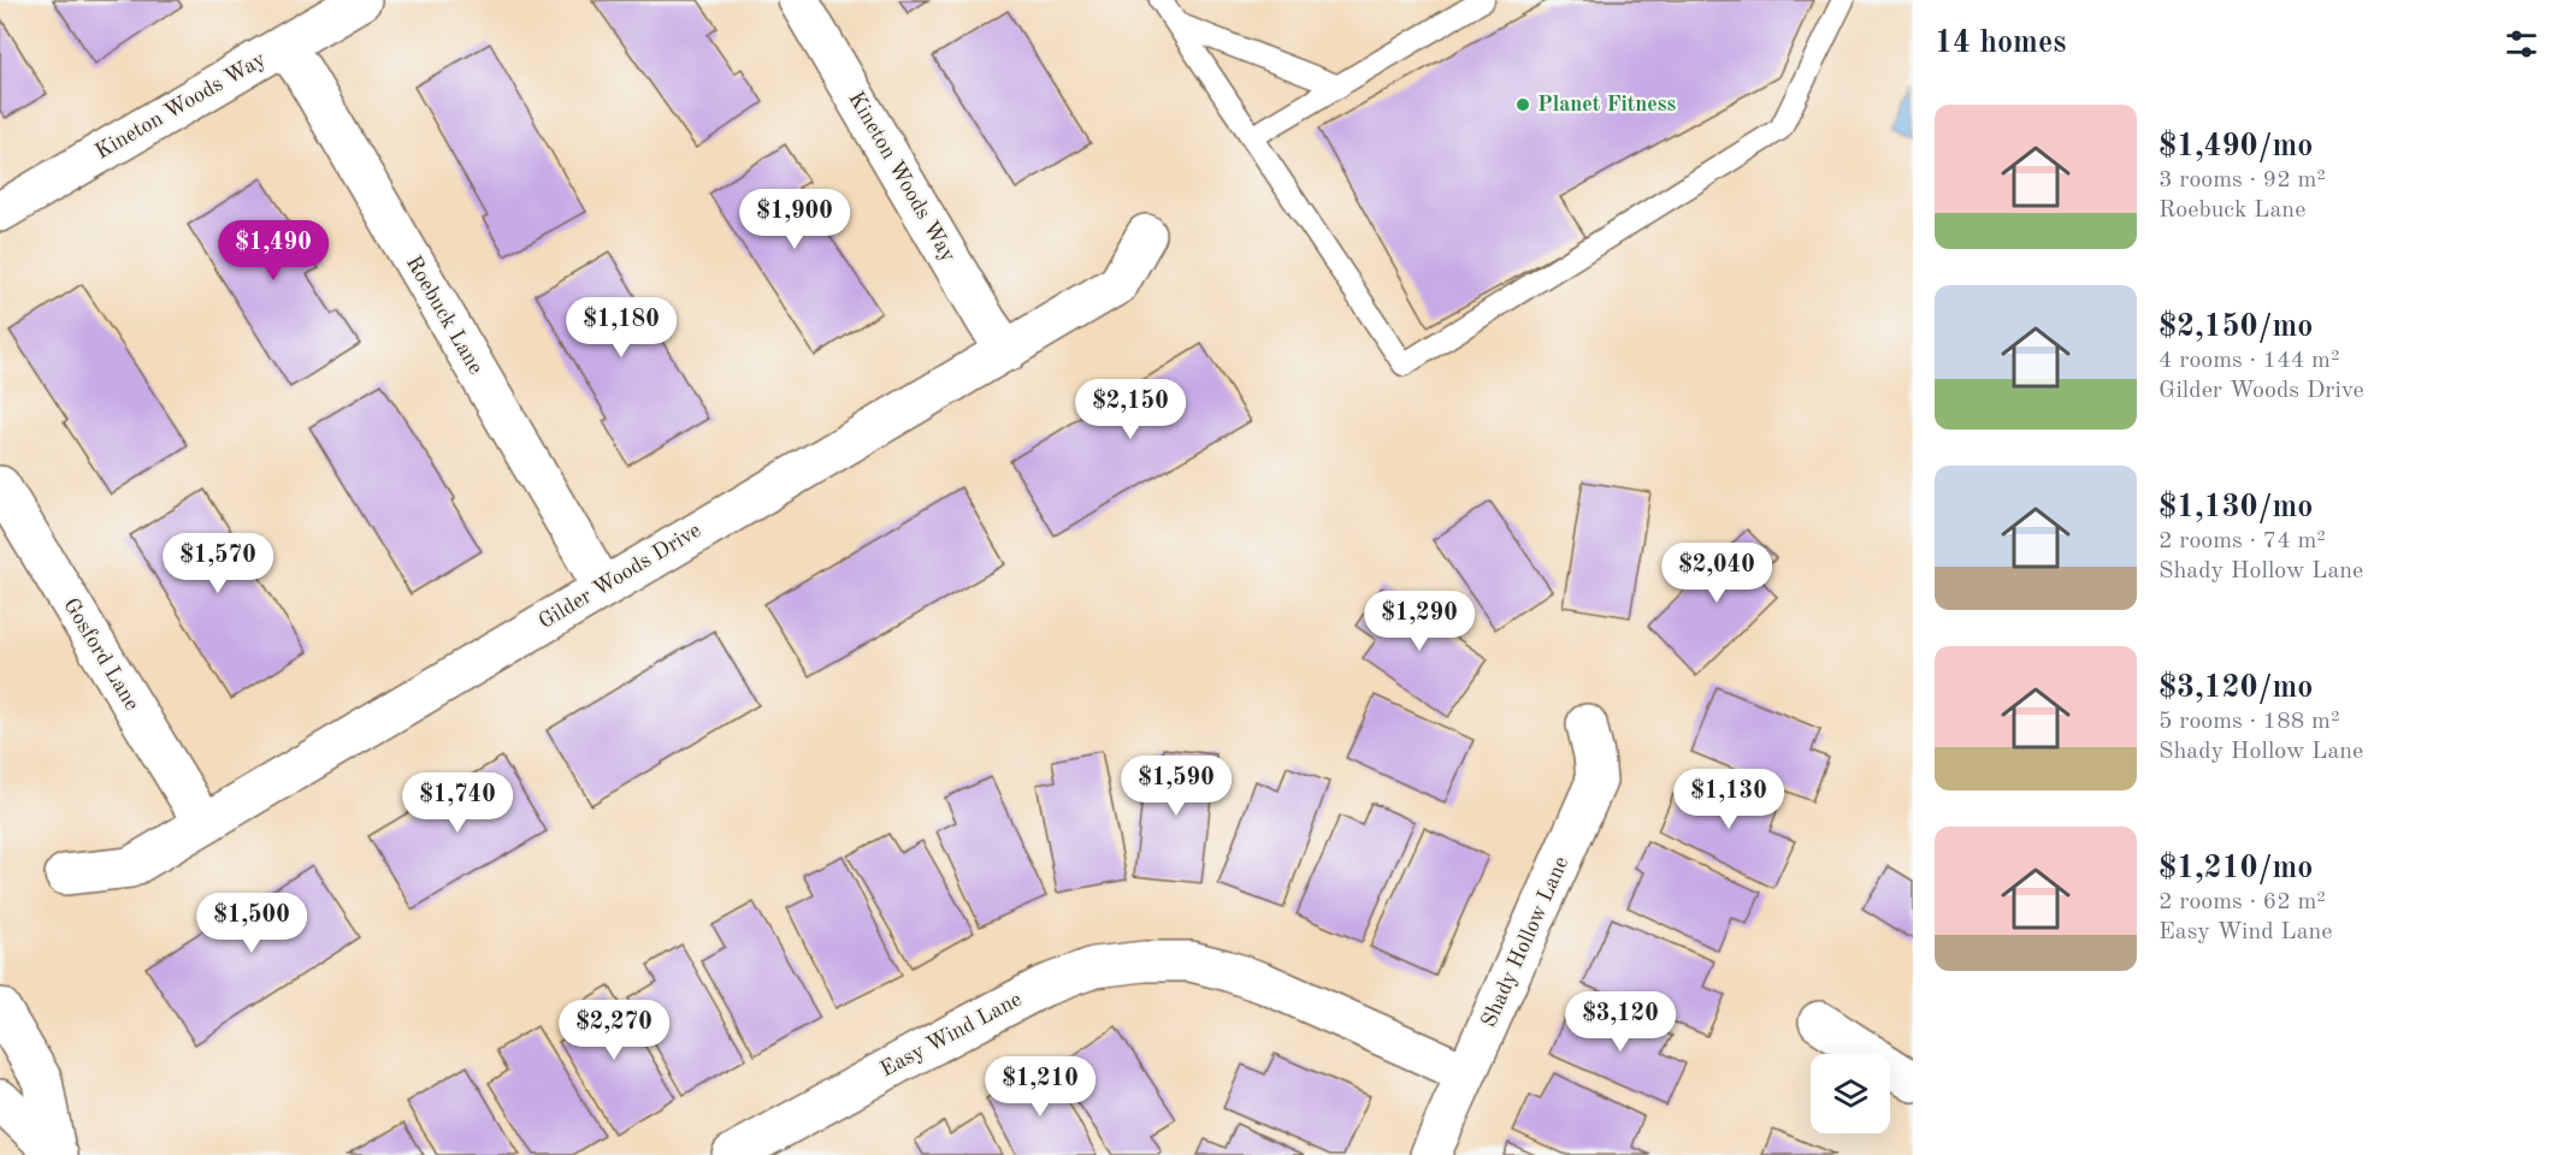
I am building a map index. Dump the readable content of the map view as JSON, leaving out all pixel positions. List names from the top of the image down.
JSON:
{
  "streets": {
    "street": [
      "Kineton Woods Way",
      "Roebuck Lane",
      "Gilder Woods Drive",
      "Gosford Lane",
      "Shady Hollow Lane",
      "Easy Wind Lane"
    ]
  },
  "crossings": [
    ["Kineton Woods Way", "Roebuck Lane"],
    ["Kineton Woods Way", "Gilder Woods Drive"],
    ["Roebuck Lane", "Gilder Woods Drive"],
    ["Gilder Woods Drive", "Gosford Lane"],
    ["Shady Hollow Lane", "Easy Wind Lane"]
  ],
  "places": ["Planet Fitness"],
  "page": {
    "heading": "14 homes",
    "list": [
      {
        "name": "$1,490/mo",
        "note": "3 rooms · 92 m² · Roebuck Lane"
      },
      {
        "name": "$2,150/mo",
        "note": "4 rooms · 144 m² · Gilder Woods Drive"
      },
      {
        "name": "$1,130/mo",
        "note": "2 rooms · 74 m² · Shady Hollow Lane"
      },
      {
        "name": "$3,120/mo",
        "note": "5 rooms · 188 m² · Shady Hollow Lane"
      },
      {
        "name": "$1,210/mo",
        "note": "2 rooms · 62 m² · Easy Wind Lane"
      }
    ],
    "price": [
      "$1,900",
      "$1,490",
      "$1,180",
      "$2,150",
      "$1,570",
      "$2,040",
      "$1,290",
      "$1,590",
      "$1,130",
      "$1,740",
      "$1,500",
      "$3,120",
      "$2,270",
      "$1,210"
    ]
  }
}
